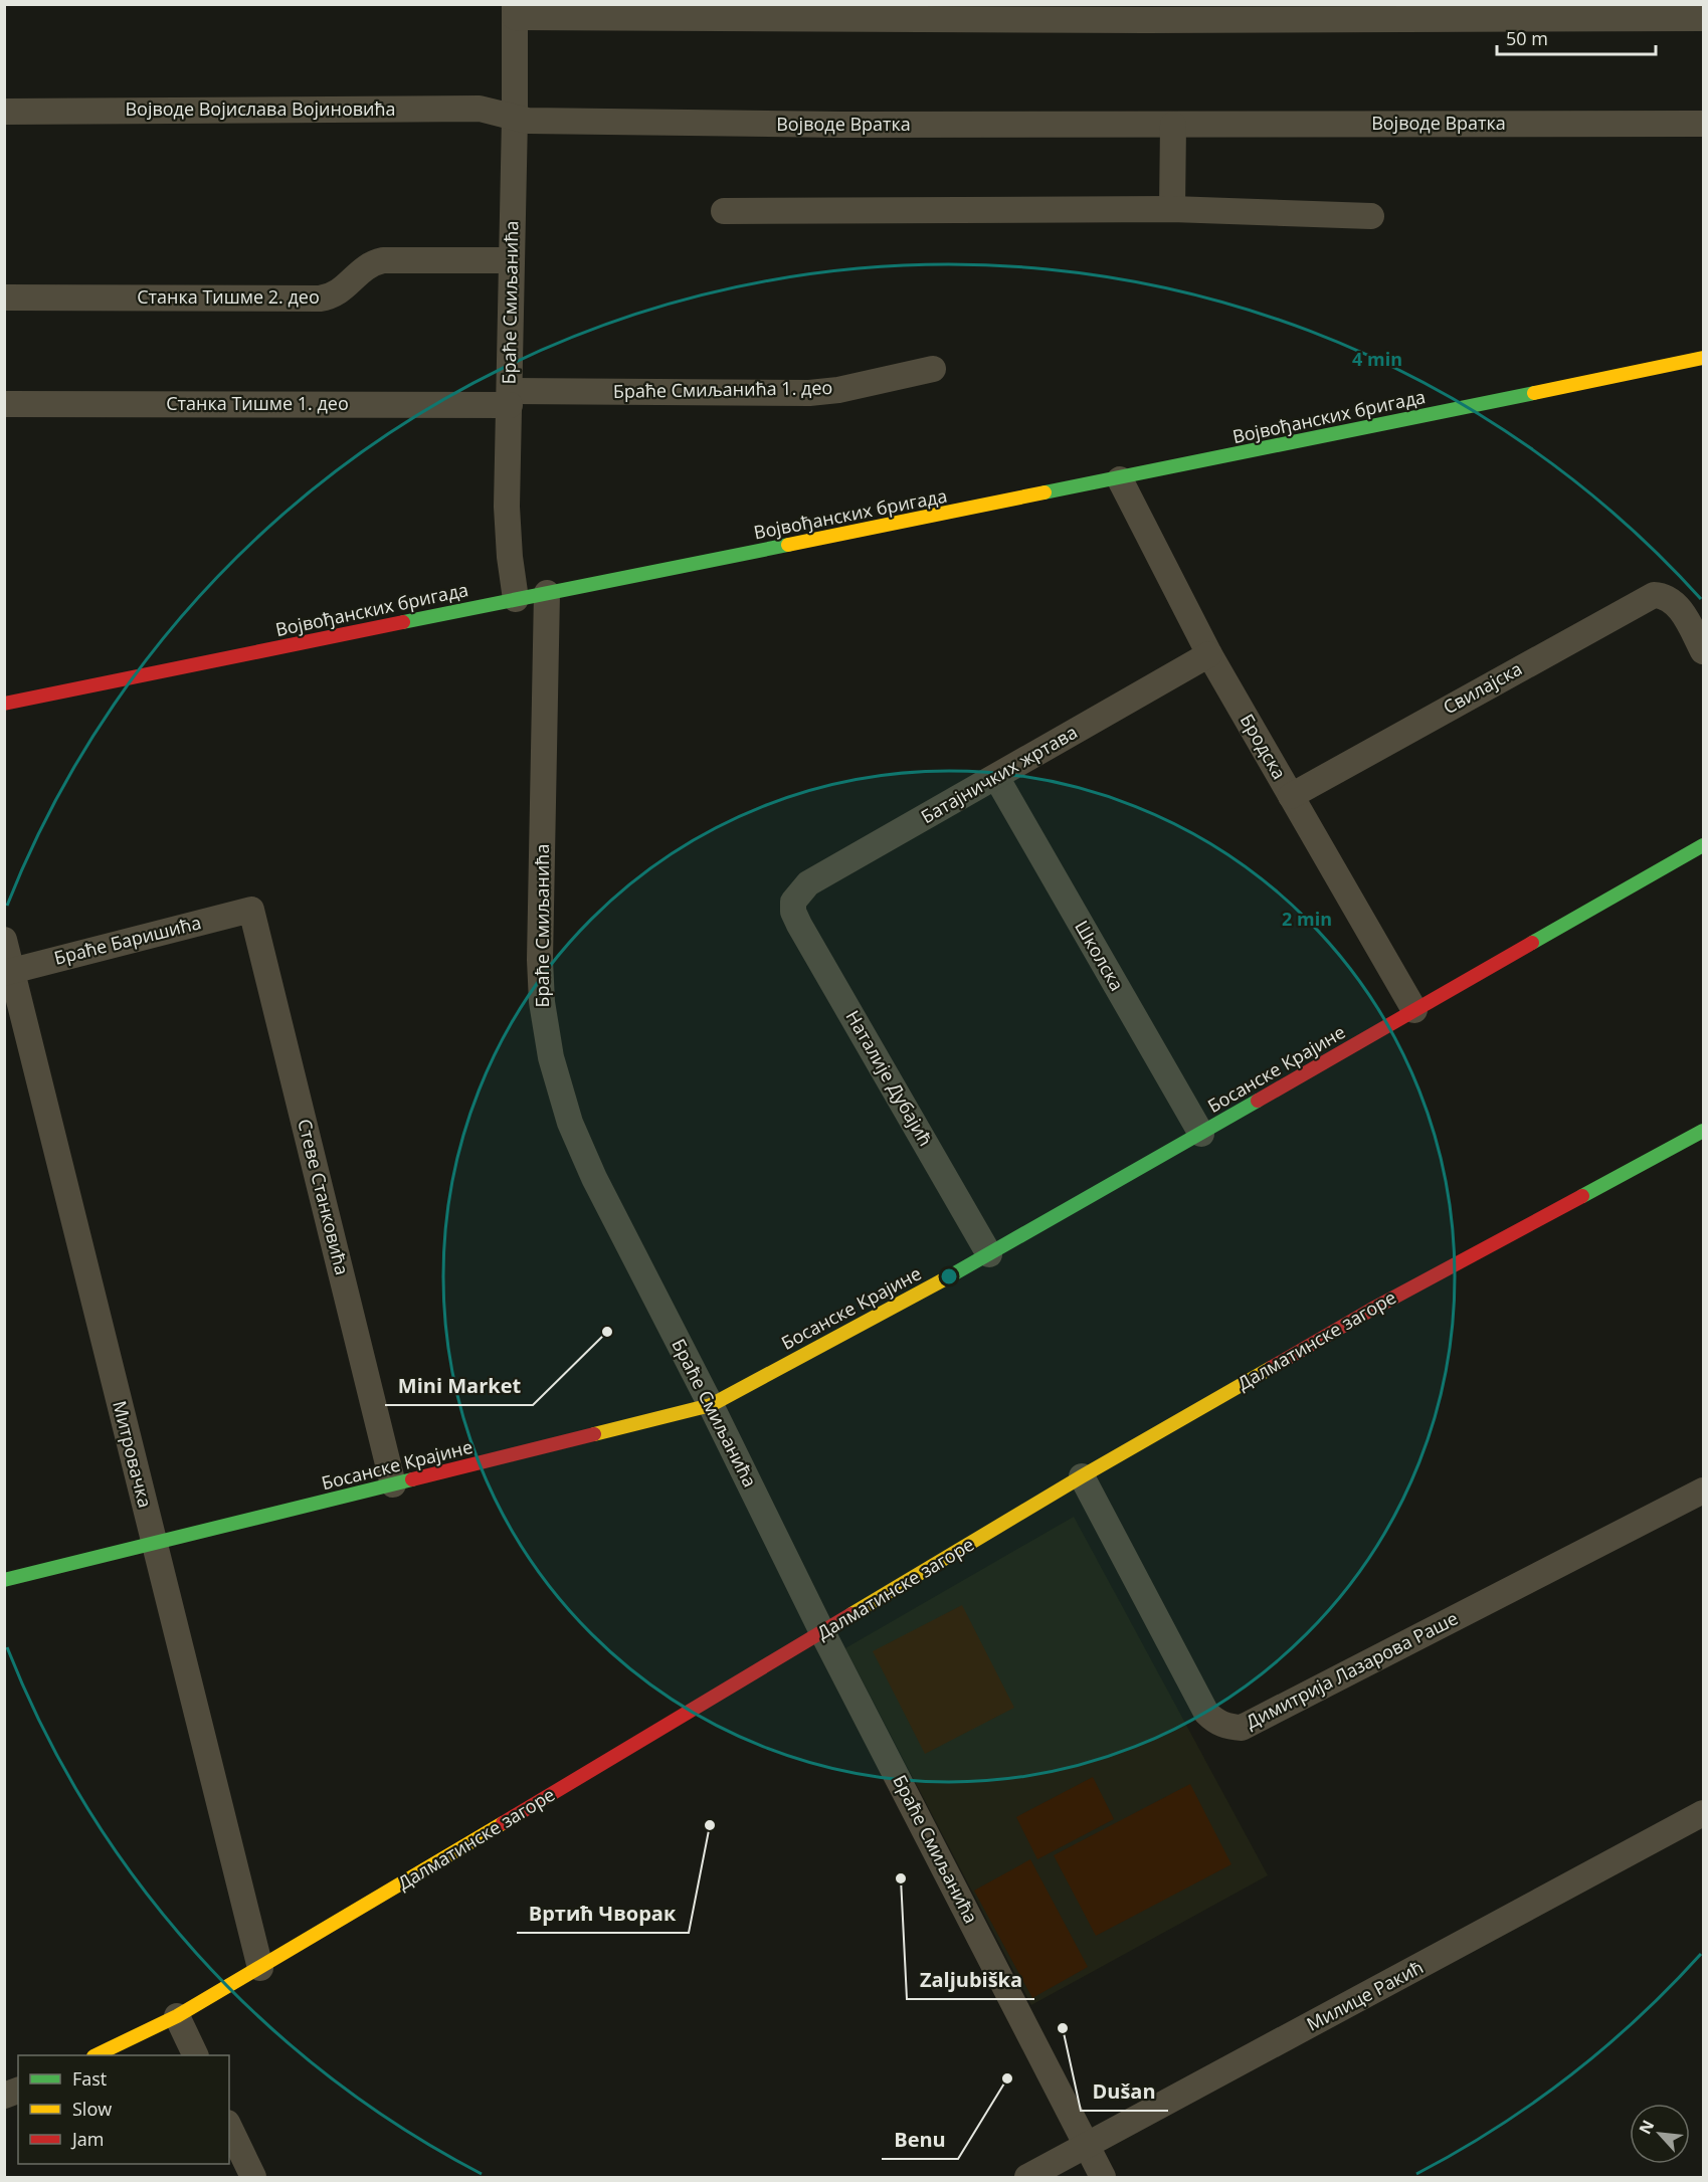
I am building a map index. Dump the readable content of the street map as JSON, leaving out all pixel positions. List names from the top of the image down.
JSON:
{
  "streets": {
    "street": [
      "Војводе Војислава Војиновића",
      "Војводе Вратка",
      "Станка Тишме 2. део",
      "Браће Смиљанића",
      "Браће Смиљанића 1. део",
      "Станка Тишме 1. део",
      "Војвођанских бригада",
      "Свилајска",
      "Бродска",
      "Батајничких жртава",
      "Браће Баришића",
      "Школска",
      "Босанске Крајине",
      "Наталије Дубајић",
      "Стеве Станковића",
      "Далматинске загоре",
      "Митровачка",
      "Димитрија Лазарова Раше",
      "Милице Ракић"
    ]
  },
  "crossings": [
    ["Војводе Војислава Војиновића", "Војводе Вратка"],
    ["Војводе Војислава Војиновића", "Браће Смиљанића"],
    ["Војводе Вратка", "Браће Смиљанића"],
    ["Станка Тишме 2. део", "Браће Смиљанића"],
    ["Браће Смиљанића", "Браће Смиљанића 1. део"],
    ["Браће Смиљанића", "Станка Тишме 1. део"],
    ["Браће Смиљанића", "Војвођанских бригада"],
    ["Браће Смиљанића", "Босанске Крајине"],
    ["Браће Смиљанића", "Далматинске загоре"],
    ["Браће Смиљанића", "Милице Ракић"],
    ["Браће Смиљанића 1. део", "Станка Тишме 1. део"],
    ["Војвођанских бригада", "Бродска"],
    ["Свилајска", "Бродска"],
    ["Бродска", "Батајничких жртава"],
    ["Бродска", "Босанске Крајине"],
    ["Батајничких жртава", "Школска"],
    ["Батајничких жртава", "Наталије Дубајић"],
    ["Браће Баришића", "Стеве Станковића"],
    ["Браће Баришића", "Митровачка"],
    ["Школска", "Босанске Крајине"],
    ["Босанске Крајине", "Наталије Дубајић"],
    ["Босанске Крајине", "Стеве Станковића"],
    ["Босанске Крајине", "Митровачка"],
    ["Далматинске загоре", "Митровачка"],
    ["Далматинске загоре", "Димитрија Лазарова Раше"]
  ],
  "places": [
    "Mini Market",
    "Вртић Чворак",
    "Zaljubiška",
    "Dušan",
    "Benu"
  ],
  "legend": ["Fast", "Slow", "Jam"],
  "scale_bar": "50 m",
  "north": "top left",
  "rings": ["4 min", "2 min"]
}
